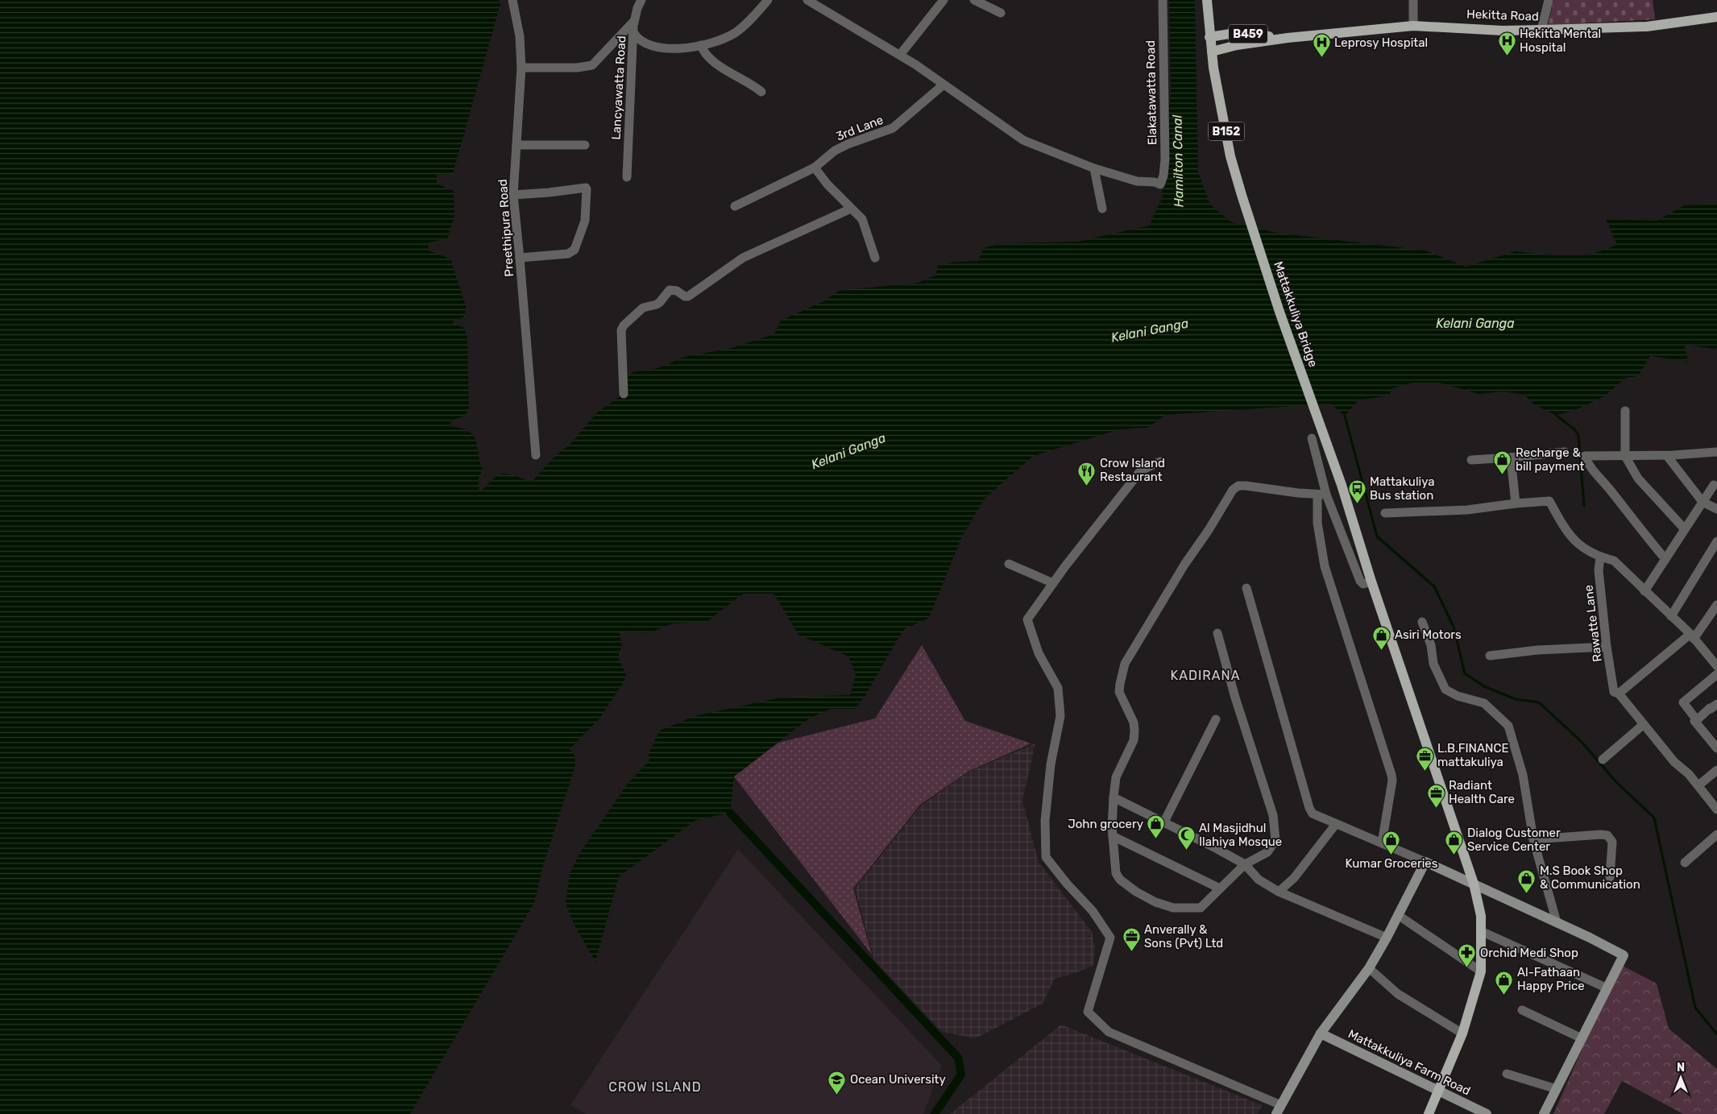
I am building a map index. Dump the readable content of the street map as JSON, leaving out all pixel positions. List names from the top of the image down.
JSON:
{
  "streets": {
    "main road": [
      "Hekitta Road",
      "B459",
      "B152",
      "Mattakkuliya Bridge"
    ],
    "street": [
      "Lancyawatta Road",
      "Elakatawatta Road",
      "3rd Lane",
      "Preethipura Road",
      "Rawatte Lane",
      "Mattakkuliya Farm Road"
    ]
  },
  "crossings": [
    ["Hekitta Road", "B152"],
    ["Hekitta Road", "Mattakkuliya Bridge"],
    ["B152", "Mattakkuliya Bridge"],
    ["Mattakkuliya Bridge", "Mattakkuliya Farm Road"]
  ],
  "districts": ["KADIRANA", "CROW ISLAND"],
  "water": ["Hamilton Canal", "Kelani Ganga"],
  "places": {
    "hospital": ["Hekitta Mental Hospital", "Leprosy Hospital"],
    "shop": [
      "Recharge & bill payment",
      "Asiri Motors",
      "John grocery",
      "Kumar Groceries",
      "Dialog Customer Service Center",
      "M.S Book Shop & Communication",
      "Al-Fathaan Happy Price"
    ],
    "restaurant": ["Crow Island Restaurant"],
    "bus stop": ["Mattakuliya Bus station"],
    "office": ["L.B.FINANCE mattakuliya", "Radiant Health Care", "Anverally & Sons (Pvt) Ltd"],
    "mosque": ["Al Masjidhul Ilahiya Mosque"],
    "pharmacy": ["Orchid Medi Shop"],
    "school or university": ["Ocean University"]
  },
  "north": "top"
}
